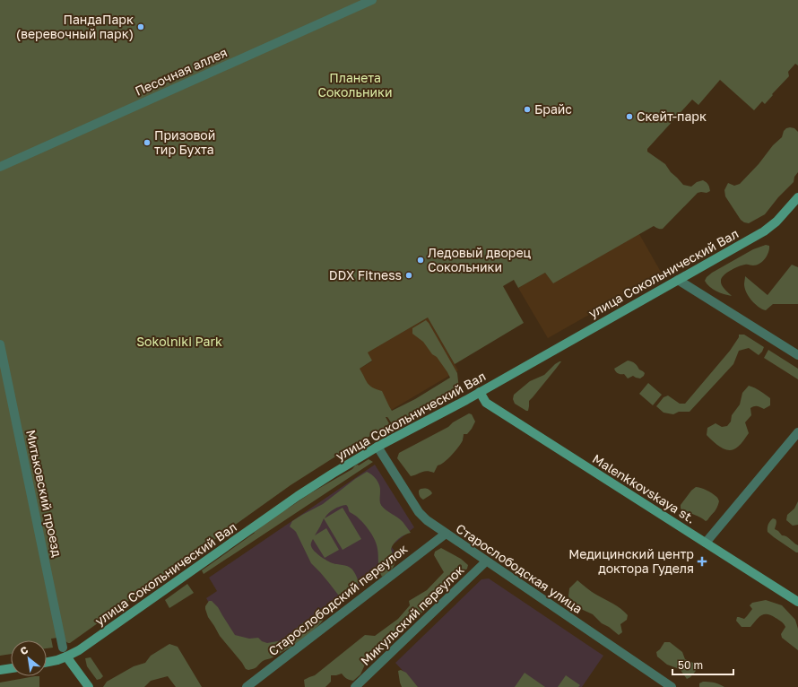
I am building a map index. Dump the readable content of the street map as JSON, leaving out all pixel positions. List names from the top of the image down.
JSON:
{
  "streets": {
    "main road": ["улица Сокольнический Вал", "Malenkkovskaya st."],
    "street": [
      "Песочная аллея",
      "Митьковский проезд",
      "Старослободская улица",
      "Старослободский переулок",
      "Микульский переулок"
    ]
  },
  "crossings": [
    ["улица Сокольнический Вал", "Malenkkovskaya st."],
    ["улица Сокольнический Вал", "Старослободская улица"],
    ["Старослободская улица", "Старослободский переулок"],
    ["Старослободская улица", "Микульский переулок"]
  ],
  "parks": ["Планета Сокольники", "Sokolniki Park"],
  "places": {
    "other": [
      "ПандаПарк (веревочный парк)",
      "Брайс",
      "Скейт-парк",
      "Призовой тир Бухта",
      "Ледовый дворец Сокольники",
      "DDX Fitness"
    ],
    "health": ["Медицинский центр доктора Гуделя"]
  },
  "scale_bar": "50 m",
  "north": "top left"
}
